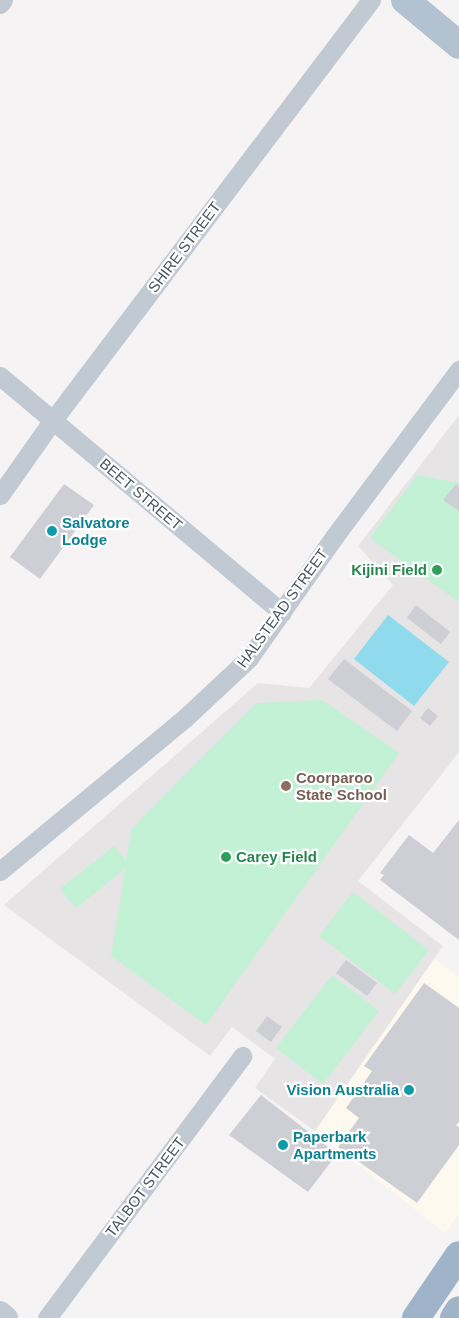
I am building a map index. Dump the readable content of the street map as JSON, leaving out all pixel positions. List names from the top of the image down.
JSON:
{
  "streets": {
    "street": [
      "SHIRE STREET",
      "BEET STREET",
      "HALSTEAD STREET",
      "TALBOT STREET"
    ]
  },
  "crossings": [
    ["SHIRE STREET", "BEET STREET"],
    ["BEET STREET", "HALSTEAD STREET"]
  ],
  "places": [
    "Salvatore Lodge",
    "Kijini Field",
    "Coorparoo State School",
    "Carey Field",
    "Vision Australia",
    "Paperbark Apartments"
  ]
}
